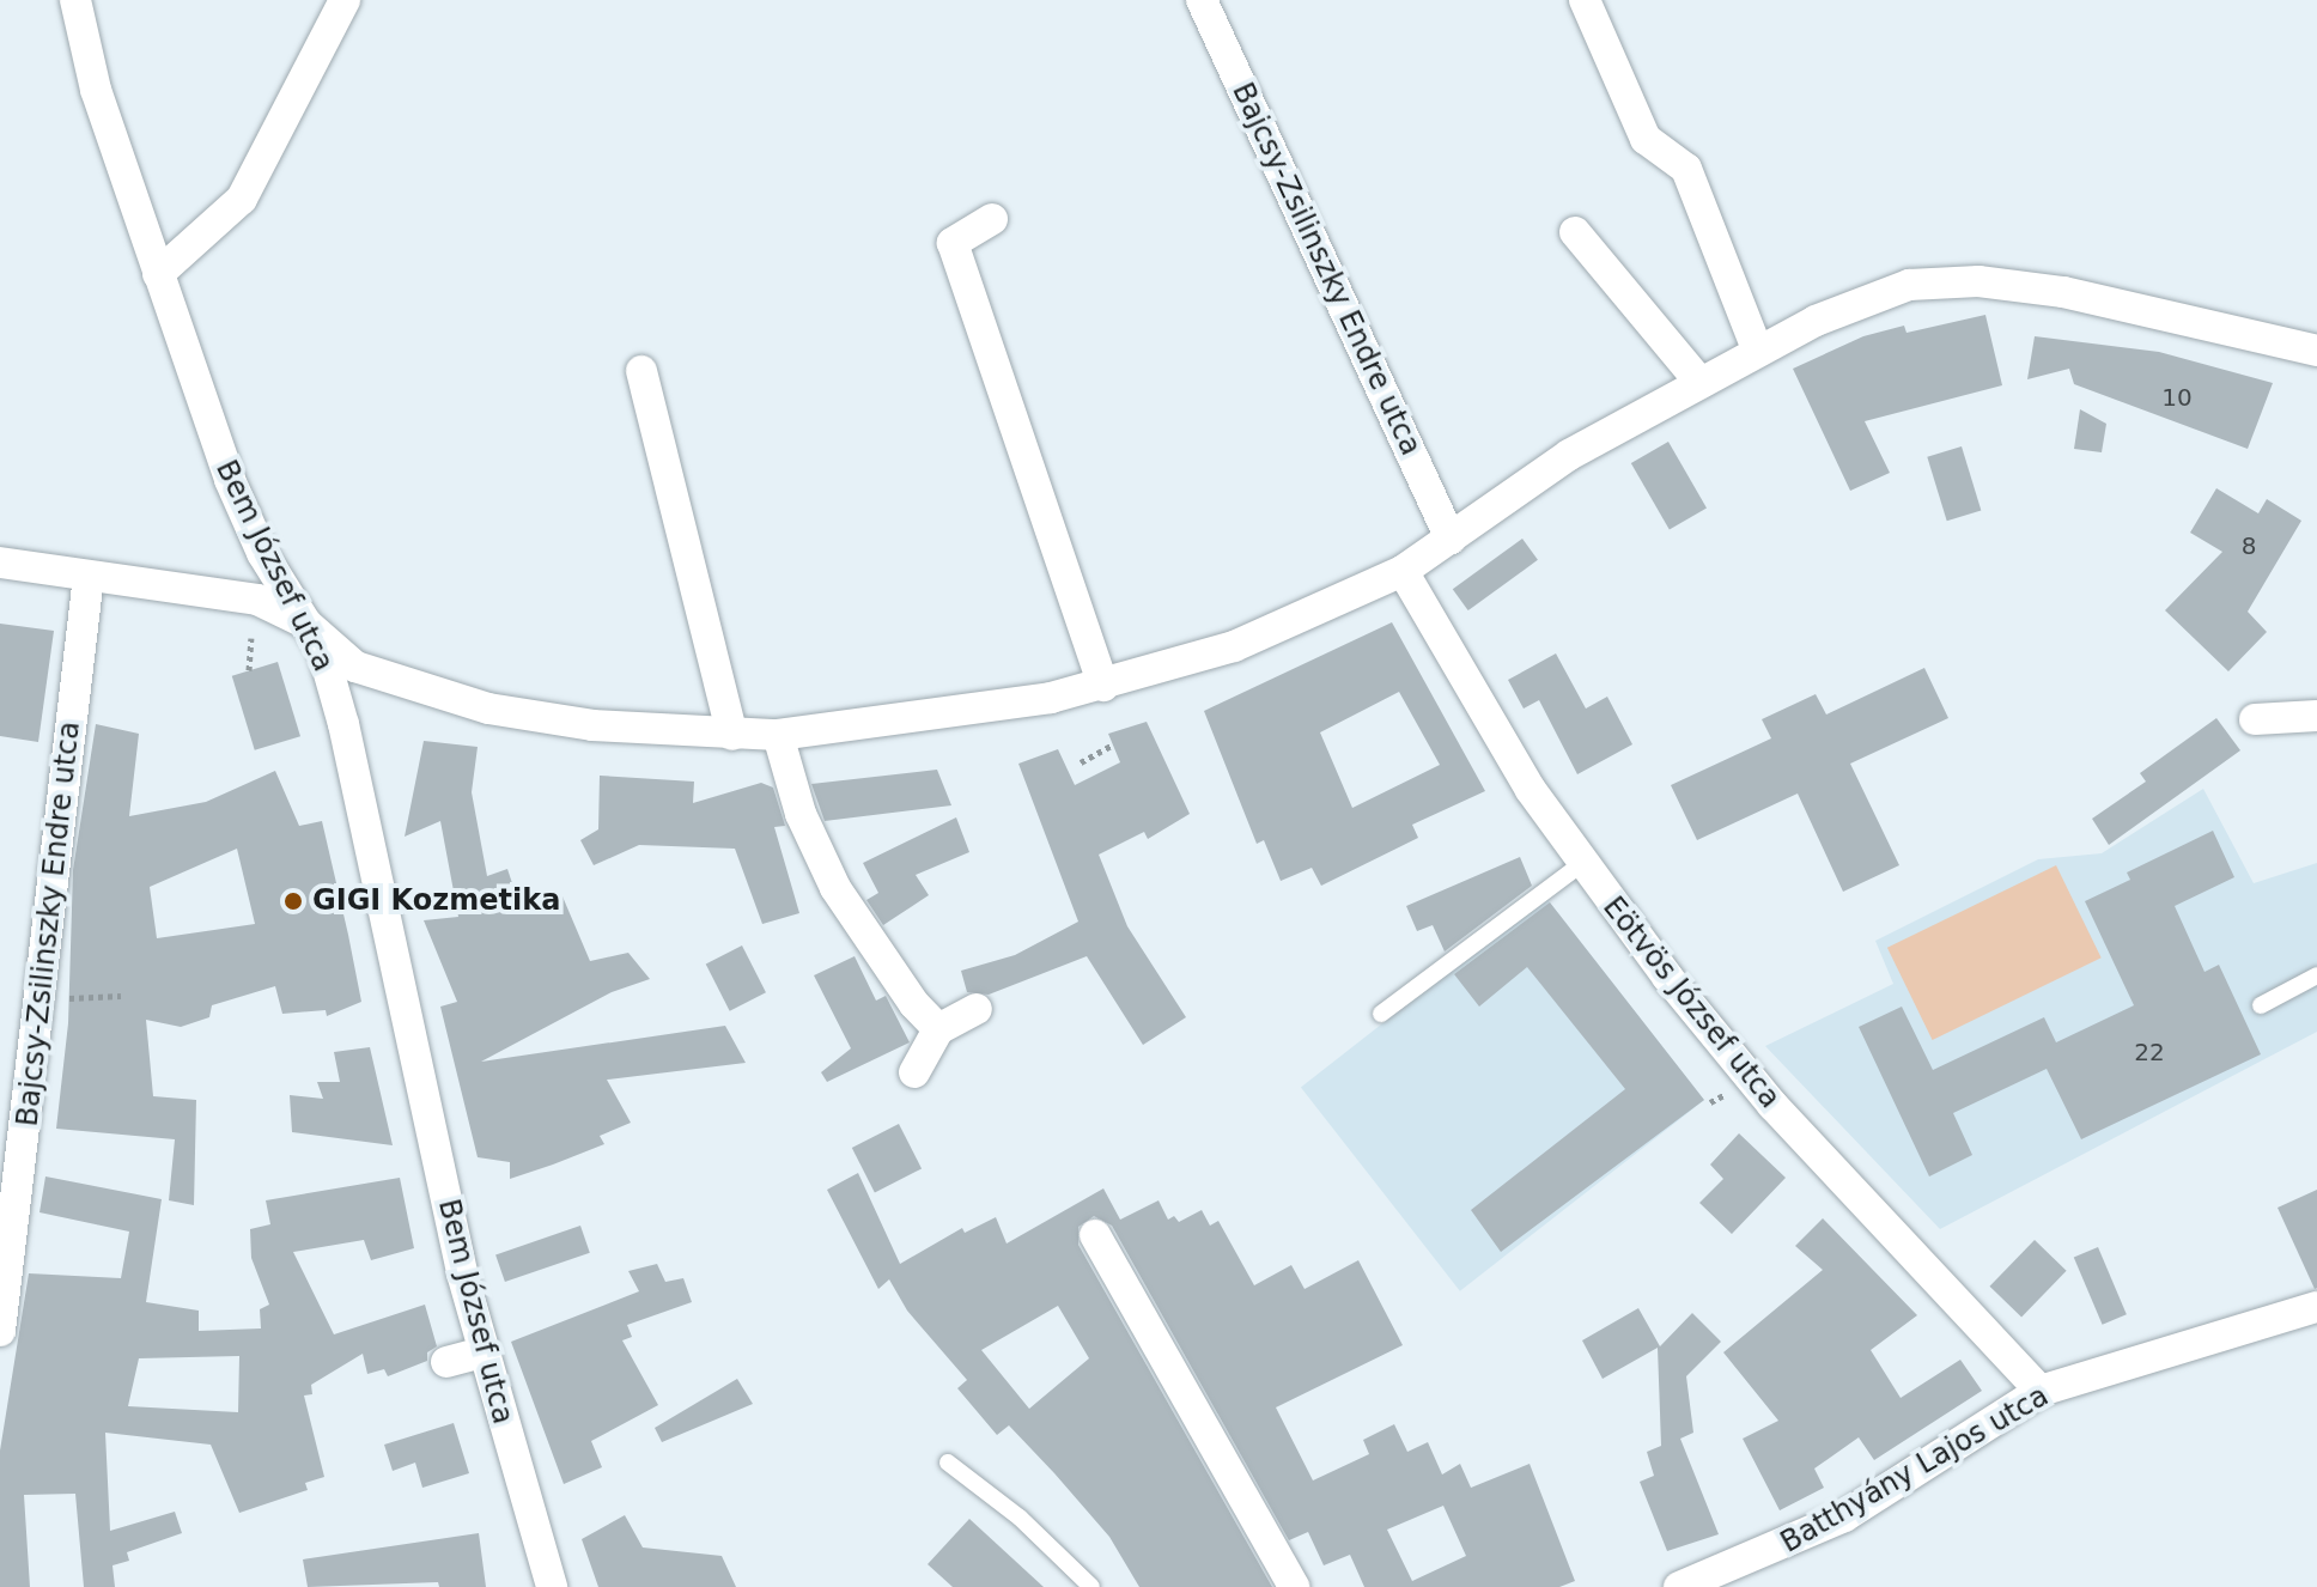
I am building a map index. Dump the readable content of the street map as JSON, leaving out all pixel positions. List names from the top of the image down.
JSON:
{
  "streets": {
    "street": [
      "Bajcsy-Zsilinszky Endre utca",
      "Bem József utca",
      "Eötvös József utca",
      "Batthyány Lajos utca"
    ]
  },
  "crossings": [
    ["Eötvös József utca", "Batthyány Lajos utca"]
  ],
  "places": ["GIGI Kozmetika"],
  "house_numbers": ["10", "8", "22"]
}
